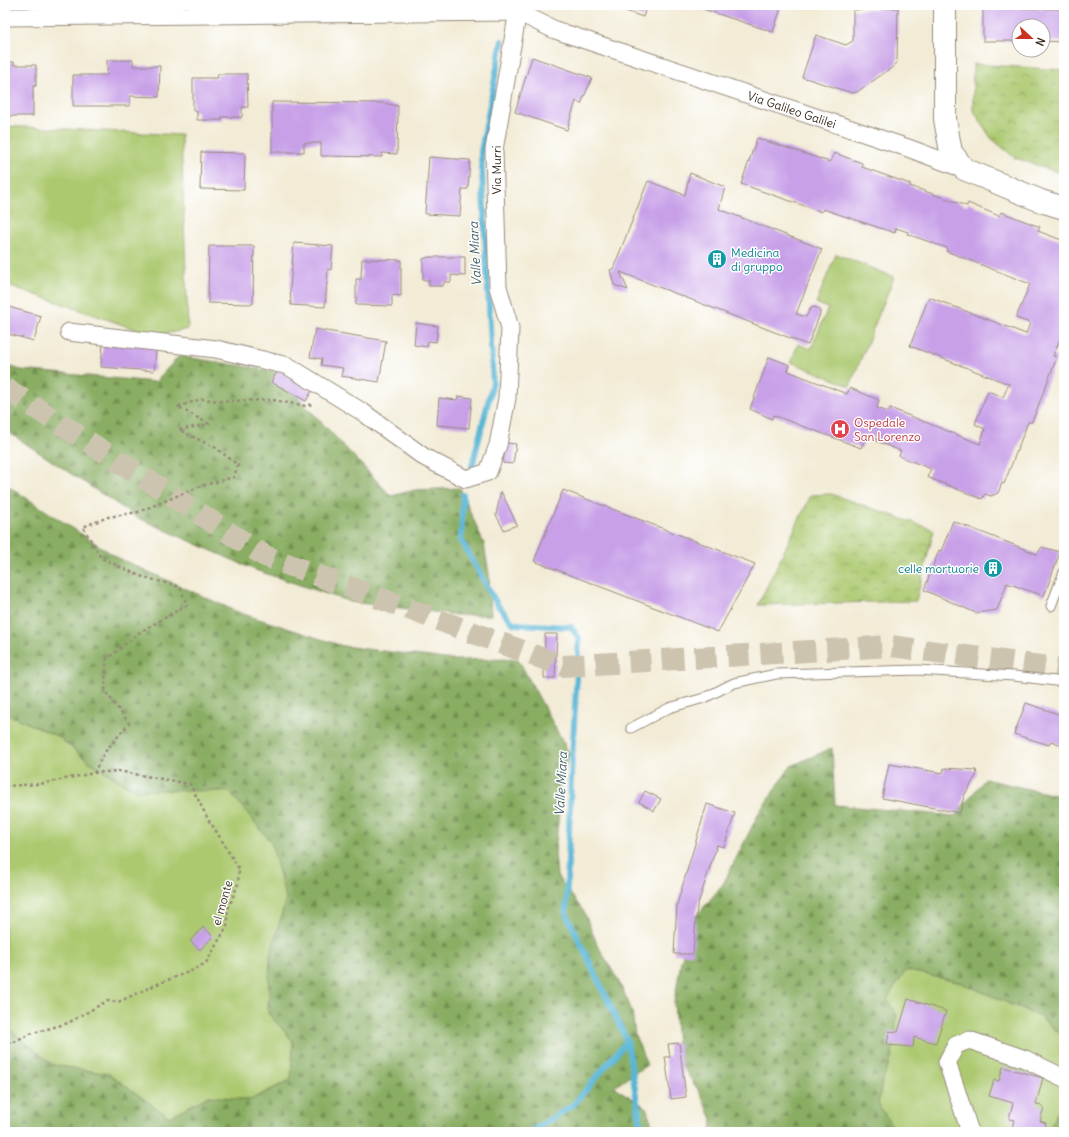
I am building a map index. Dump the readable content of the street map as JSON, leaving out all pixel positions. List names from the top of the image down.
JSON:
{
  "streets": {
    "street": ["Via Galileo Galilei", "Via Murri"],
    "path": ["el monte"]
  },
  "crossings": [
    ["Via Galileo Galilei", "Via Murri"]
  ],
  "water": ["Valle Miara"],
  "places": {
    "building": ["Medicina di gruppo", "celle mortuorie"],
    "hospital": ["Ospedale San Lorenzo"]
  },
  "north": "right"
}
